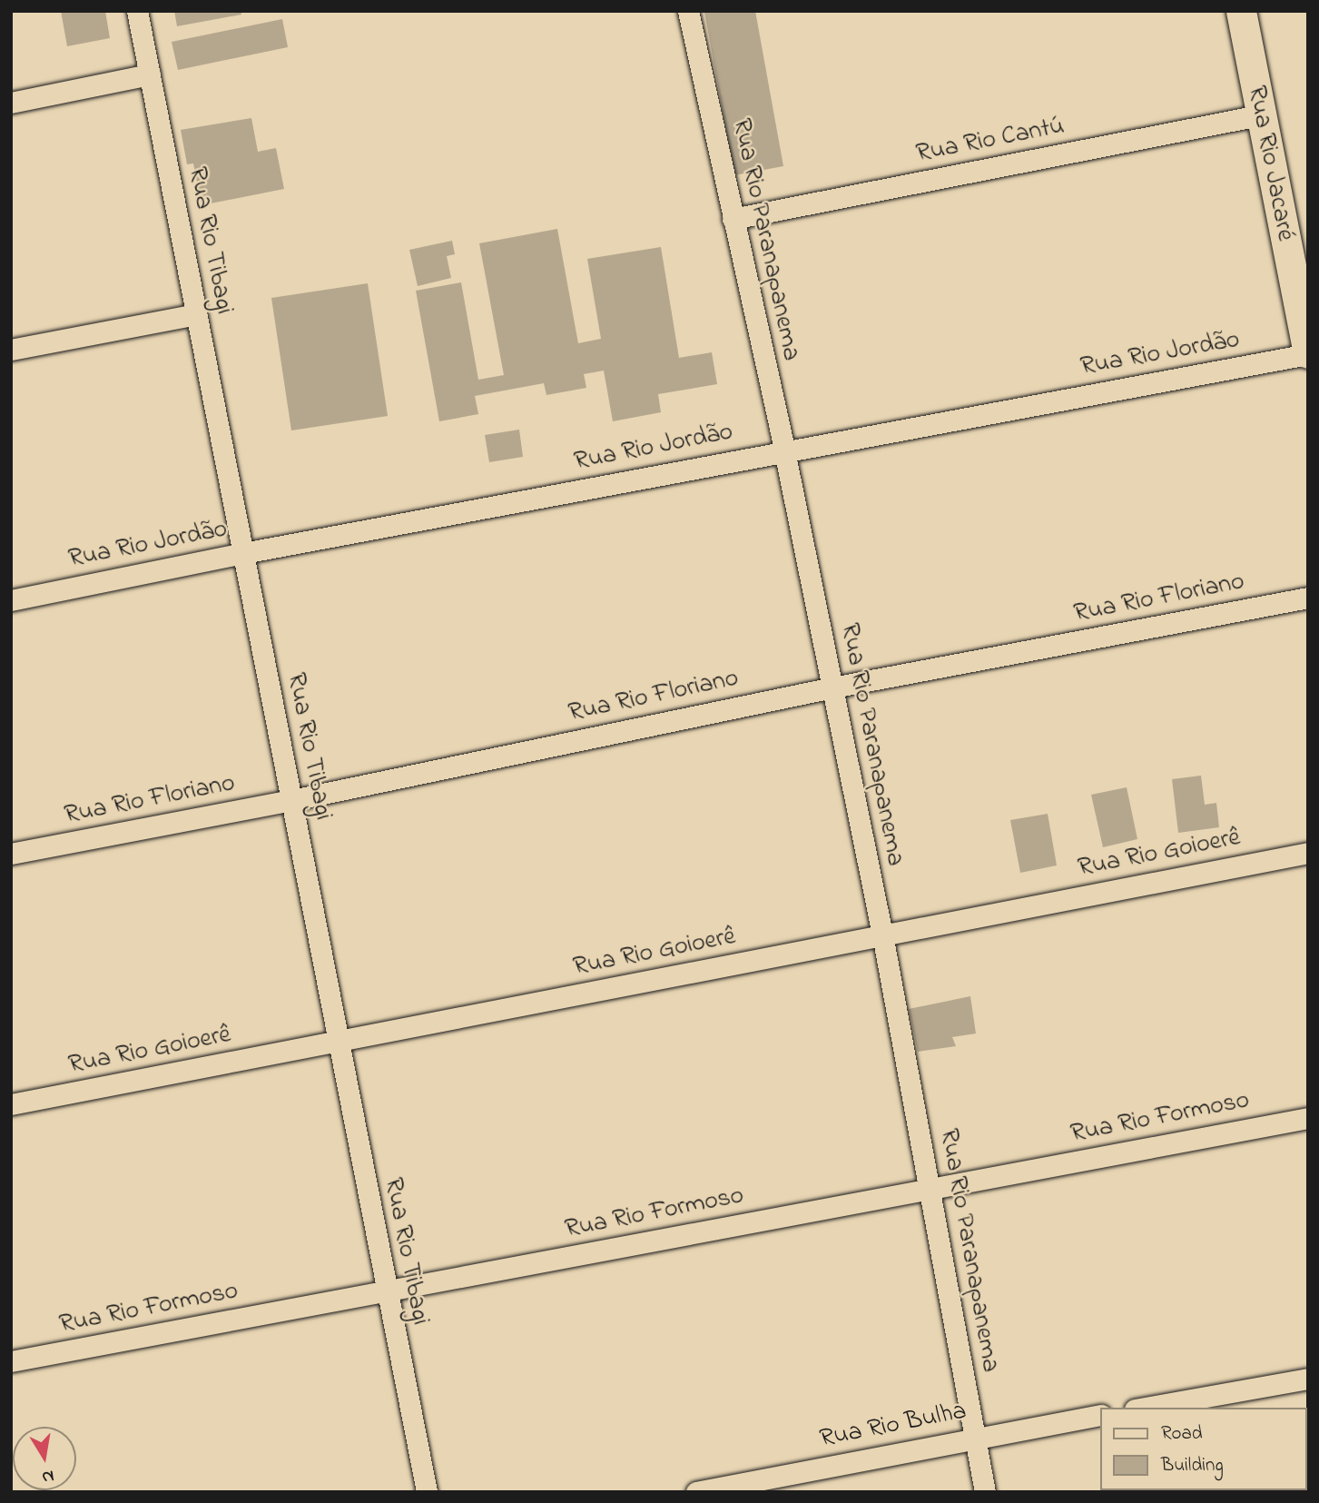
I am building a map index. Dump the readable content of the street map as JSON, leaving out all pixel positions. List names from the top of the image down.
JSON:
{
  "streets": {
    "street": [
      "Rua Rio Cantú",
      "Rua Rio Jacaré",
      "Rua Rio Paranapanema",
      "Rua Rio Tibagi",
      "Rua Rio Jordão",
      "Rua Rio Floriano",
      "Rua Rio Goioerê",
      "Rua Rio Formoso",
      "Rua Rio Bulha"
    ]
  },
  "crossings": [
    ["Rua Rio Cantú", "Rua Rio Jacaré"],
    ["Rua Rio Cantú", "Rua Rio Paranapanema"],
    ["Rua Rio Jacaré", "Rua Rio Jordão"],
    ["Rua Rio Paranapanema", "Rua Rio Jordão"],
    ["Rua Rio Paranapanema", "Rua Rio Floriano"],
    ["Rua Rio Paranapanema", "Rua Rio Goioerê"],
    ["Rua Rio Paranapanema", "Rua Rio Formoso"],
    ["Rua Rio Paranapanema", "Rua Rio Bulha"],
    ["Rua Rio Tibagi", "Rua Rio Jordão"],
    ["Rua Rio Tibagi", "Rua Rio Floriano"],
    ["Rua Rio Tibagi", "Rua Rio Goioerê"],
    ["Rua Rio Tibagi", "Rua Rio Formoso"]
  ],
  "legend": ["Road", "Building"],
  "north": "bottom"
}
